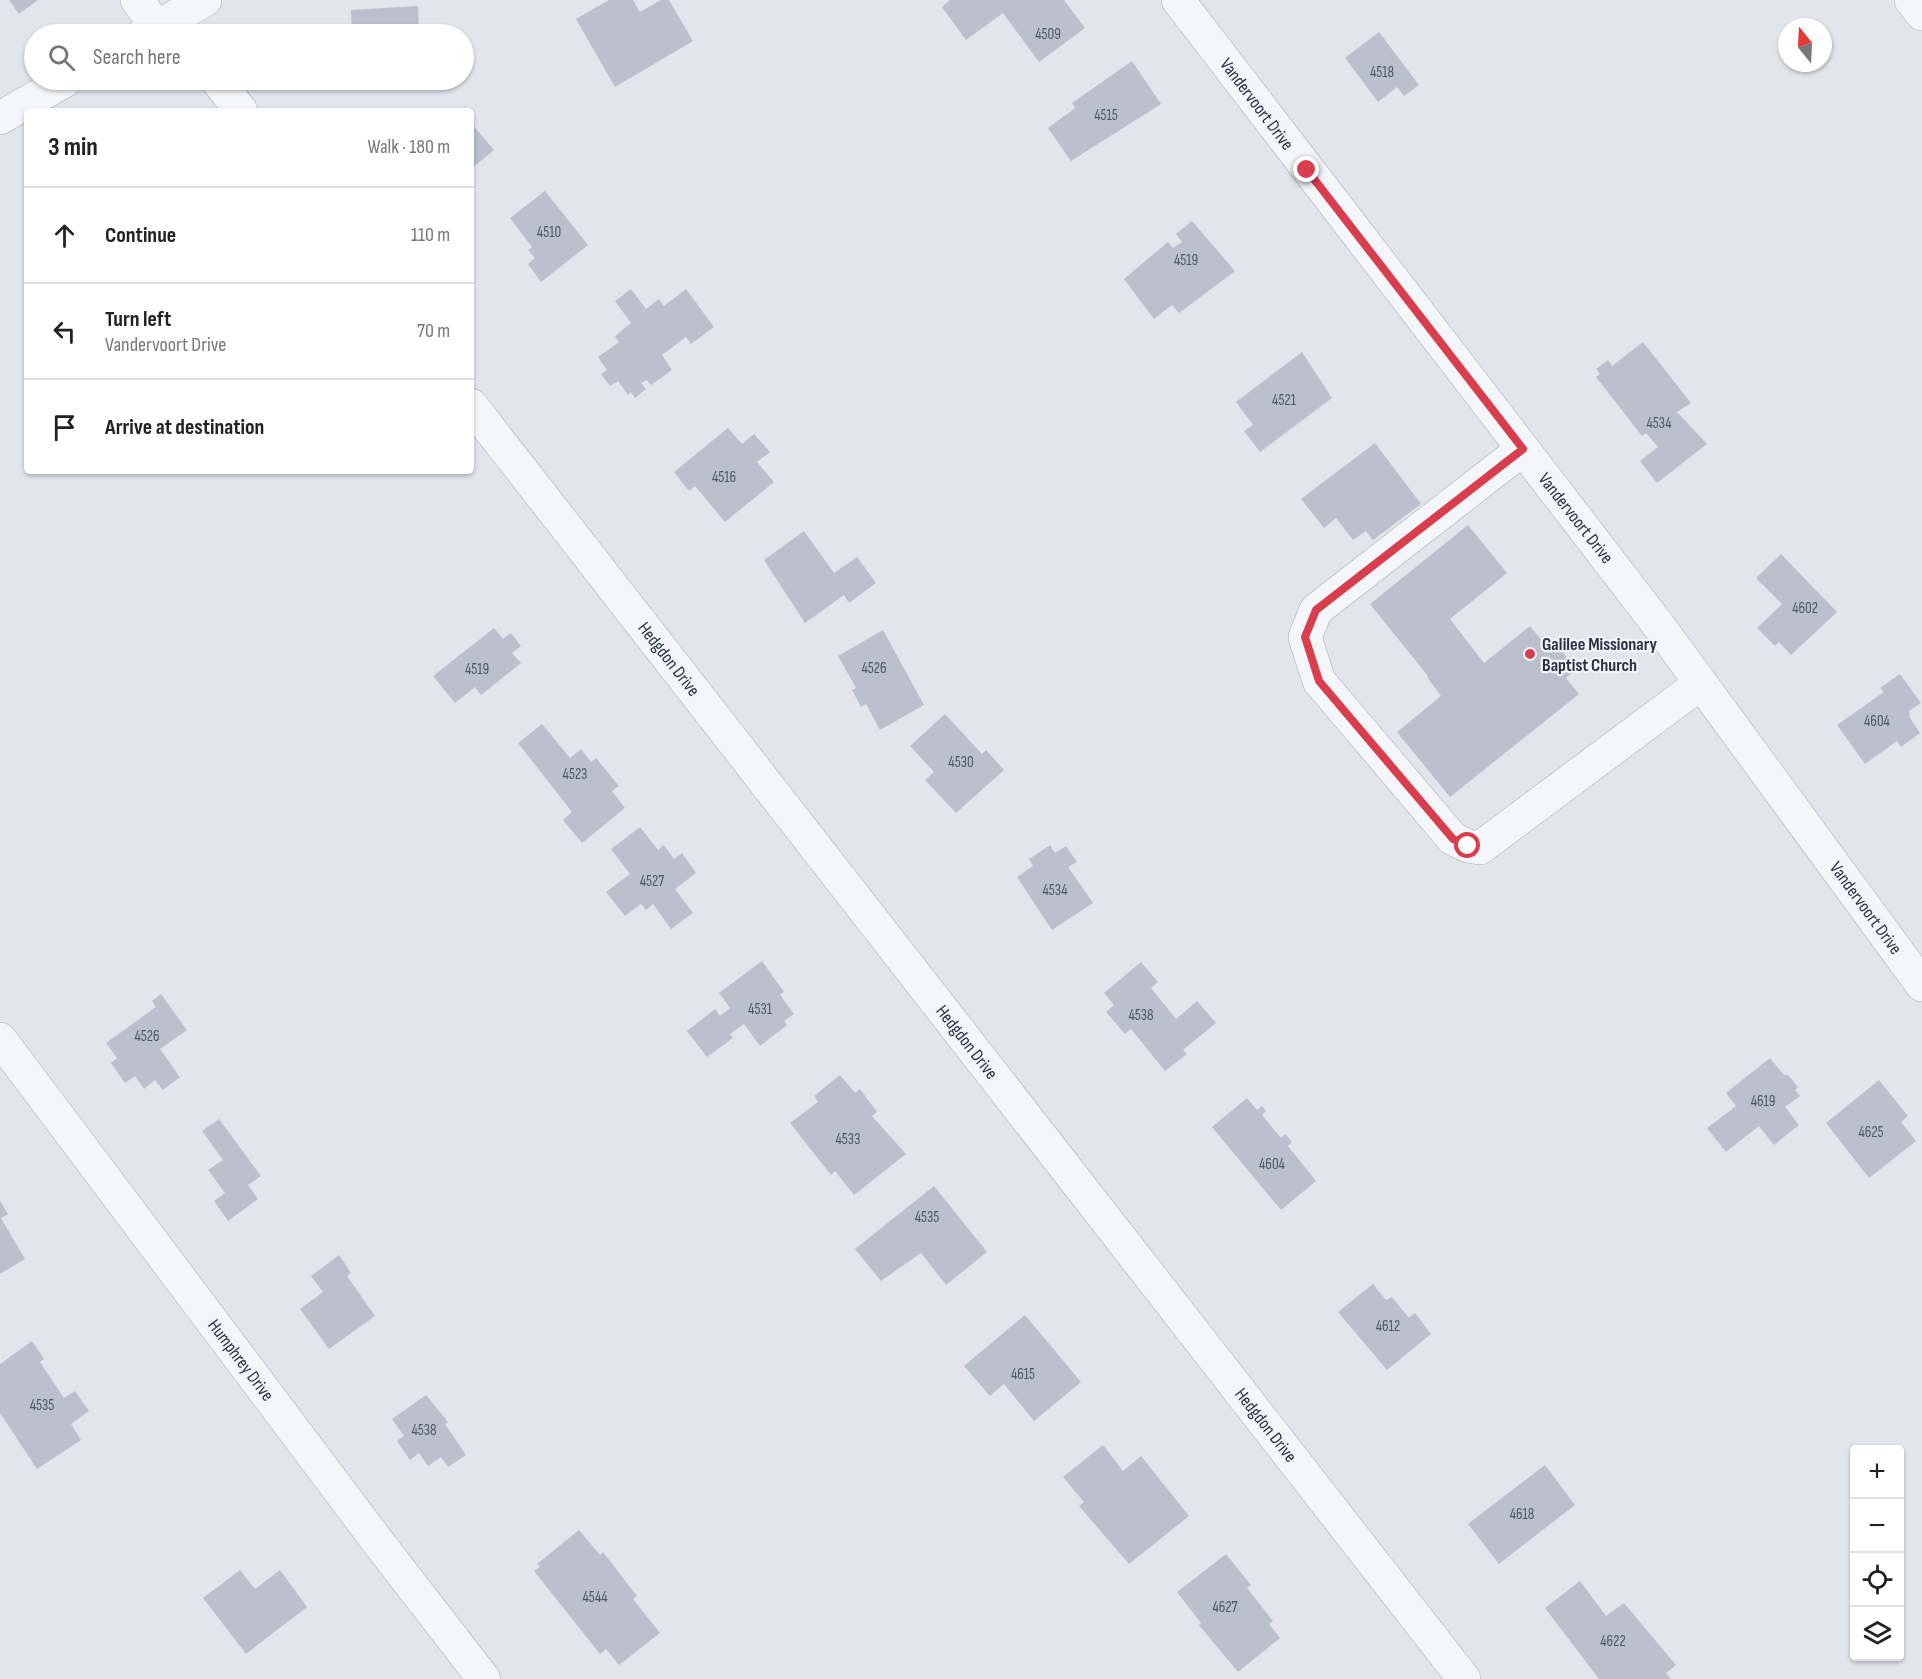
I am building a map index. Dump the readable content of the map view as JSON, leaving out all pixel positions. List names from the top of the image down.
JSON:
{
  "streets": {
    "street": ["Vandervoort Drive", "Hedgdon Drive", "Humphrey Drive"]
  },
  "places": ["Galilee Missionary Baptist Church"],
  "house_numbers": [
    "4509",
    "4518",
    "4515",
    "4510",
    "4519",
    "4521",
    "4534",
    "4516",
    "4602",
    "4526",
    "4519",
    "4604",
    "4530",
    "4523",
    "4527",
    "4534",
    "4531",
    "4538",
    "4526",
    "4619",
    "4625",
    "4533",
    "4604",
    "4535",
    "4612",
    "4615",
    "4535",
    "4538",
    "4618",
    "4544",
    "4627",
    "4622"
  ],
  "north": "top",
  "page": {
    "search": "Search here",
    "heading": ["3 min", "Walk · 180 m"],
    "list": [
      ["Continue", "110 m"],
      ["Turn left", "Vandervoort Drive", "70 m"],
      "Arrive at destination"
    ],
    "map_buttons": ["+", "−"]
  }
}
